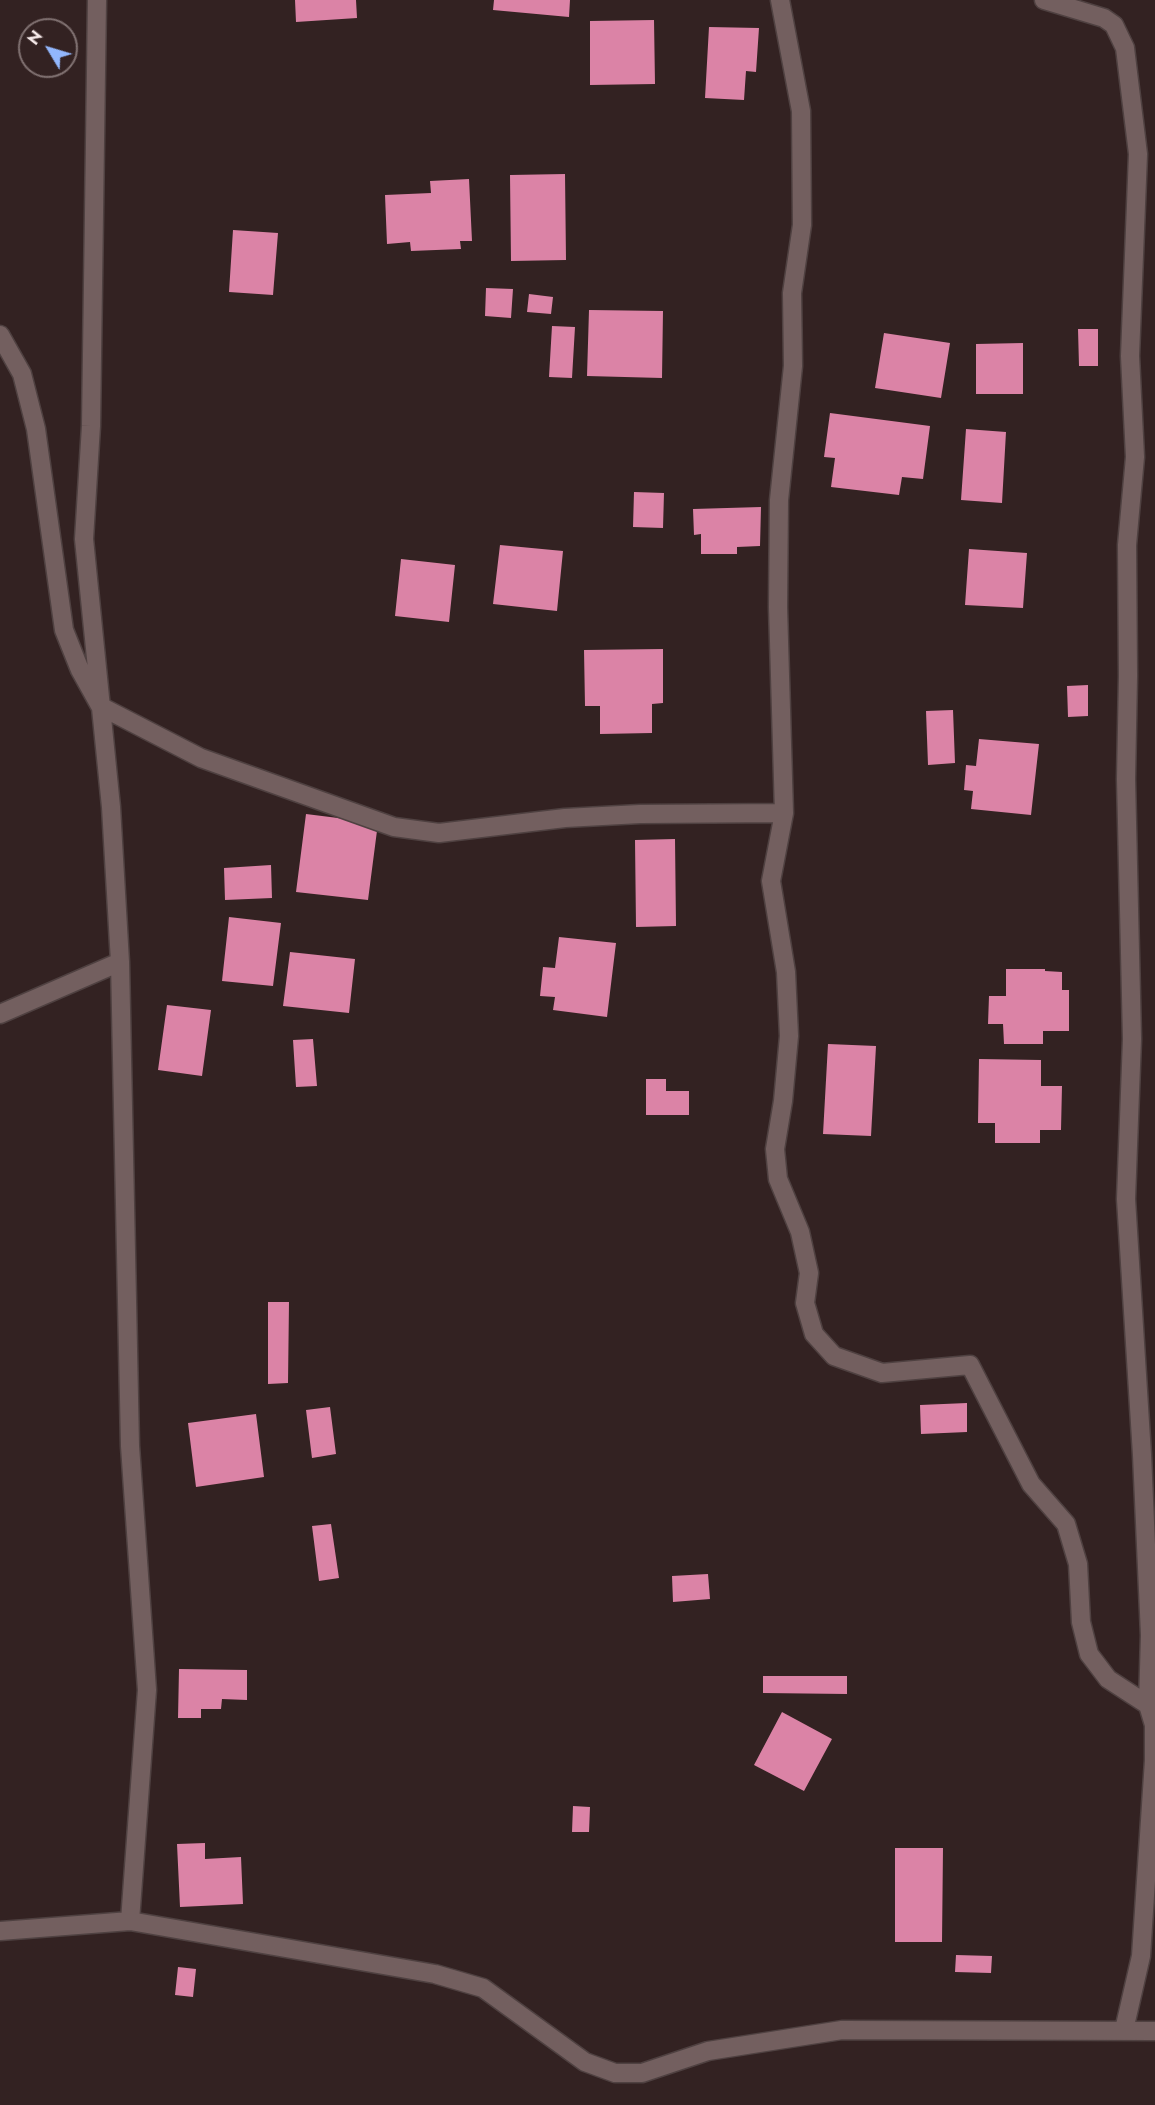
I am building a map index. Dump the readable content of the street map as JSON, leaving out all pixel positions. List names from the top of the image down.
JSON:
{
  "north": "top left"
}
